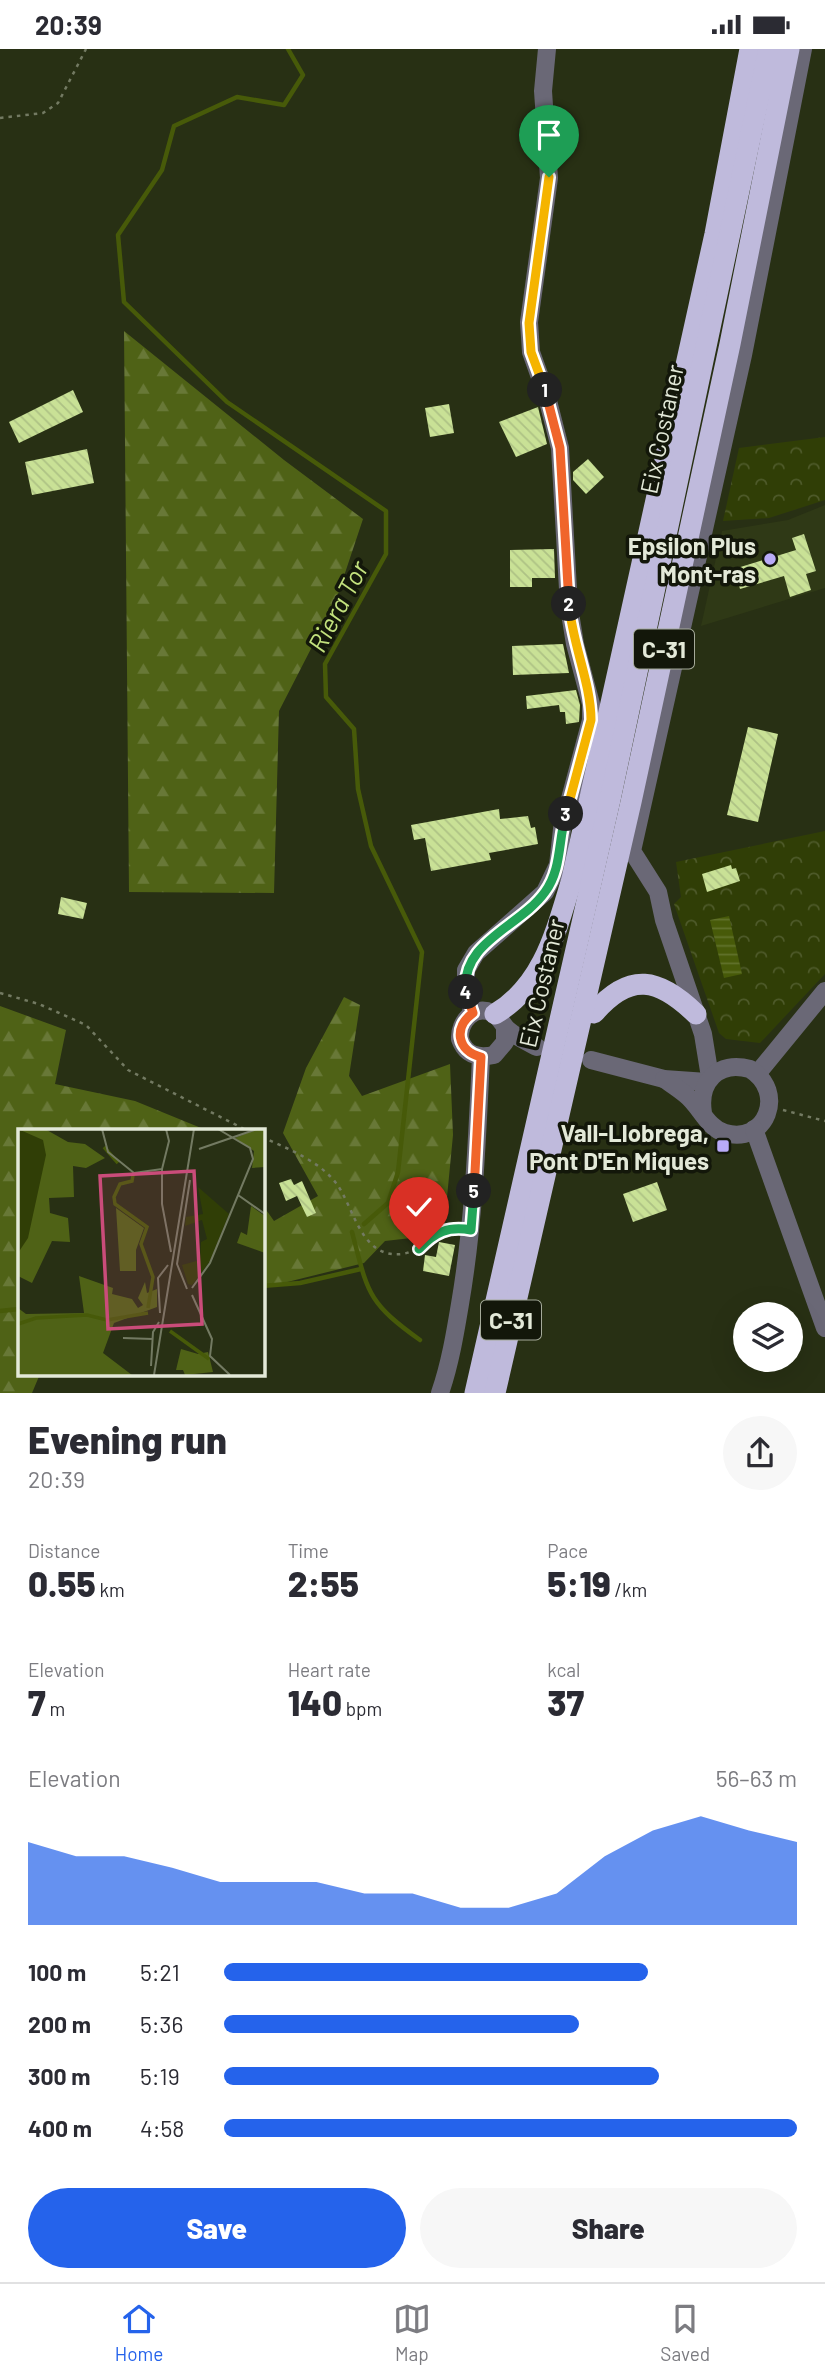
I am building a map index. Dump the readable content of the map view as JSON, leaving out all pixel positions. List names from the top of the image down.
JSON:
{
  "streets": {
    "highway": ["Eix Costaner", "C-31"]
  },
  "water": ["Riera Tor"],
  "places": {
    "other": ["Epsilon Plus Mont-ras"],
    "transit": ["Vall-Llobrega, Pont D'En Miques"]
  },
  "page": {
    "status": "20:39",
    "pins": [
      "1",
      "2",
      "3",
      "4",
      "5"
    ],
    "heading": ["Evening run", "20:39"],
    "stats": [
      ["Distance", "0.55 km"],
      ["Time", "2:55"],
      ["Pace", "5:19 /km"],
      ["Elevation", "7 m"],
      ["Heart rate", "140 bpm"],
      ["kcal", "37"]
    ],
    "chart": ["Elevation", "56–63 m"],
    "list": [
      {
        "name": "100 m",
        "note": "5:21"
      },
      {
        "name": "200 m",
        "note": "5:36"
      },
      {
        "name": "300 m",
        "note": "5:19"
      },
      {
        "name": "400 m",
        "note": "4:58"
      }
    ],
    "buttons": ["Save", "Share"],
    "tabs": ["Home", "Map", "Saved"]
  }
}
